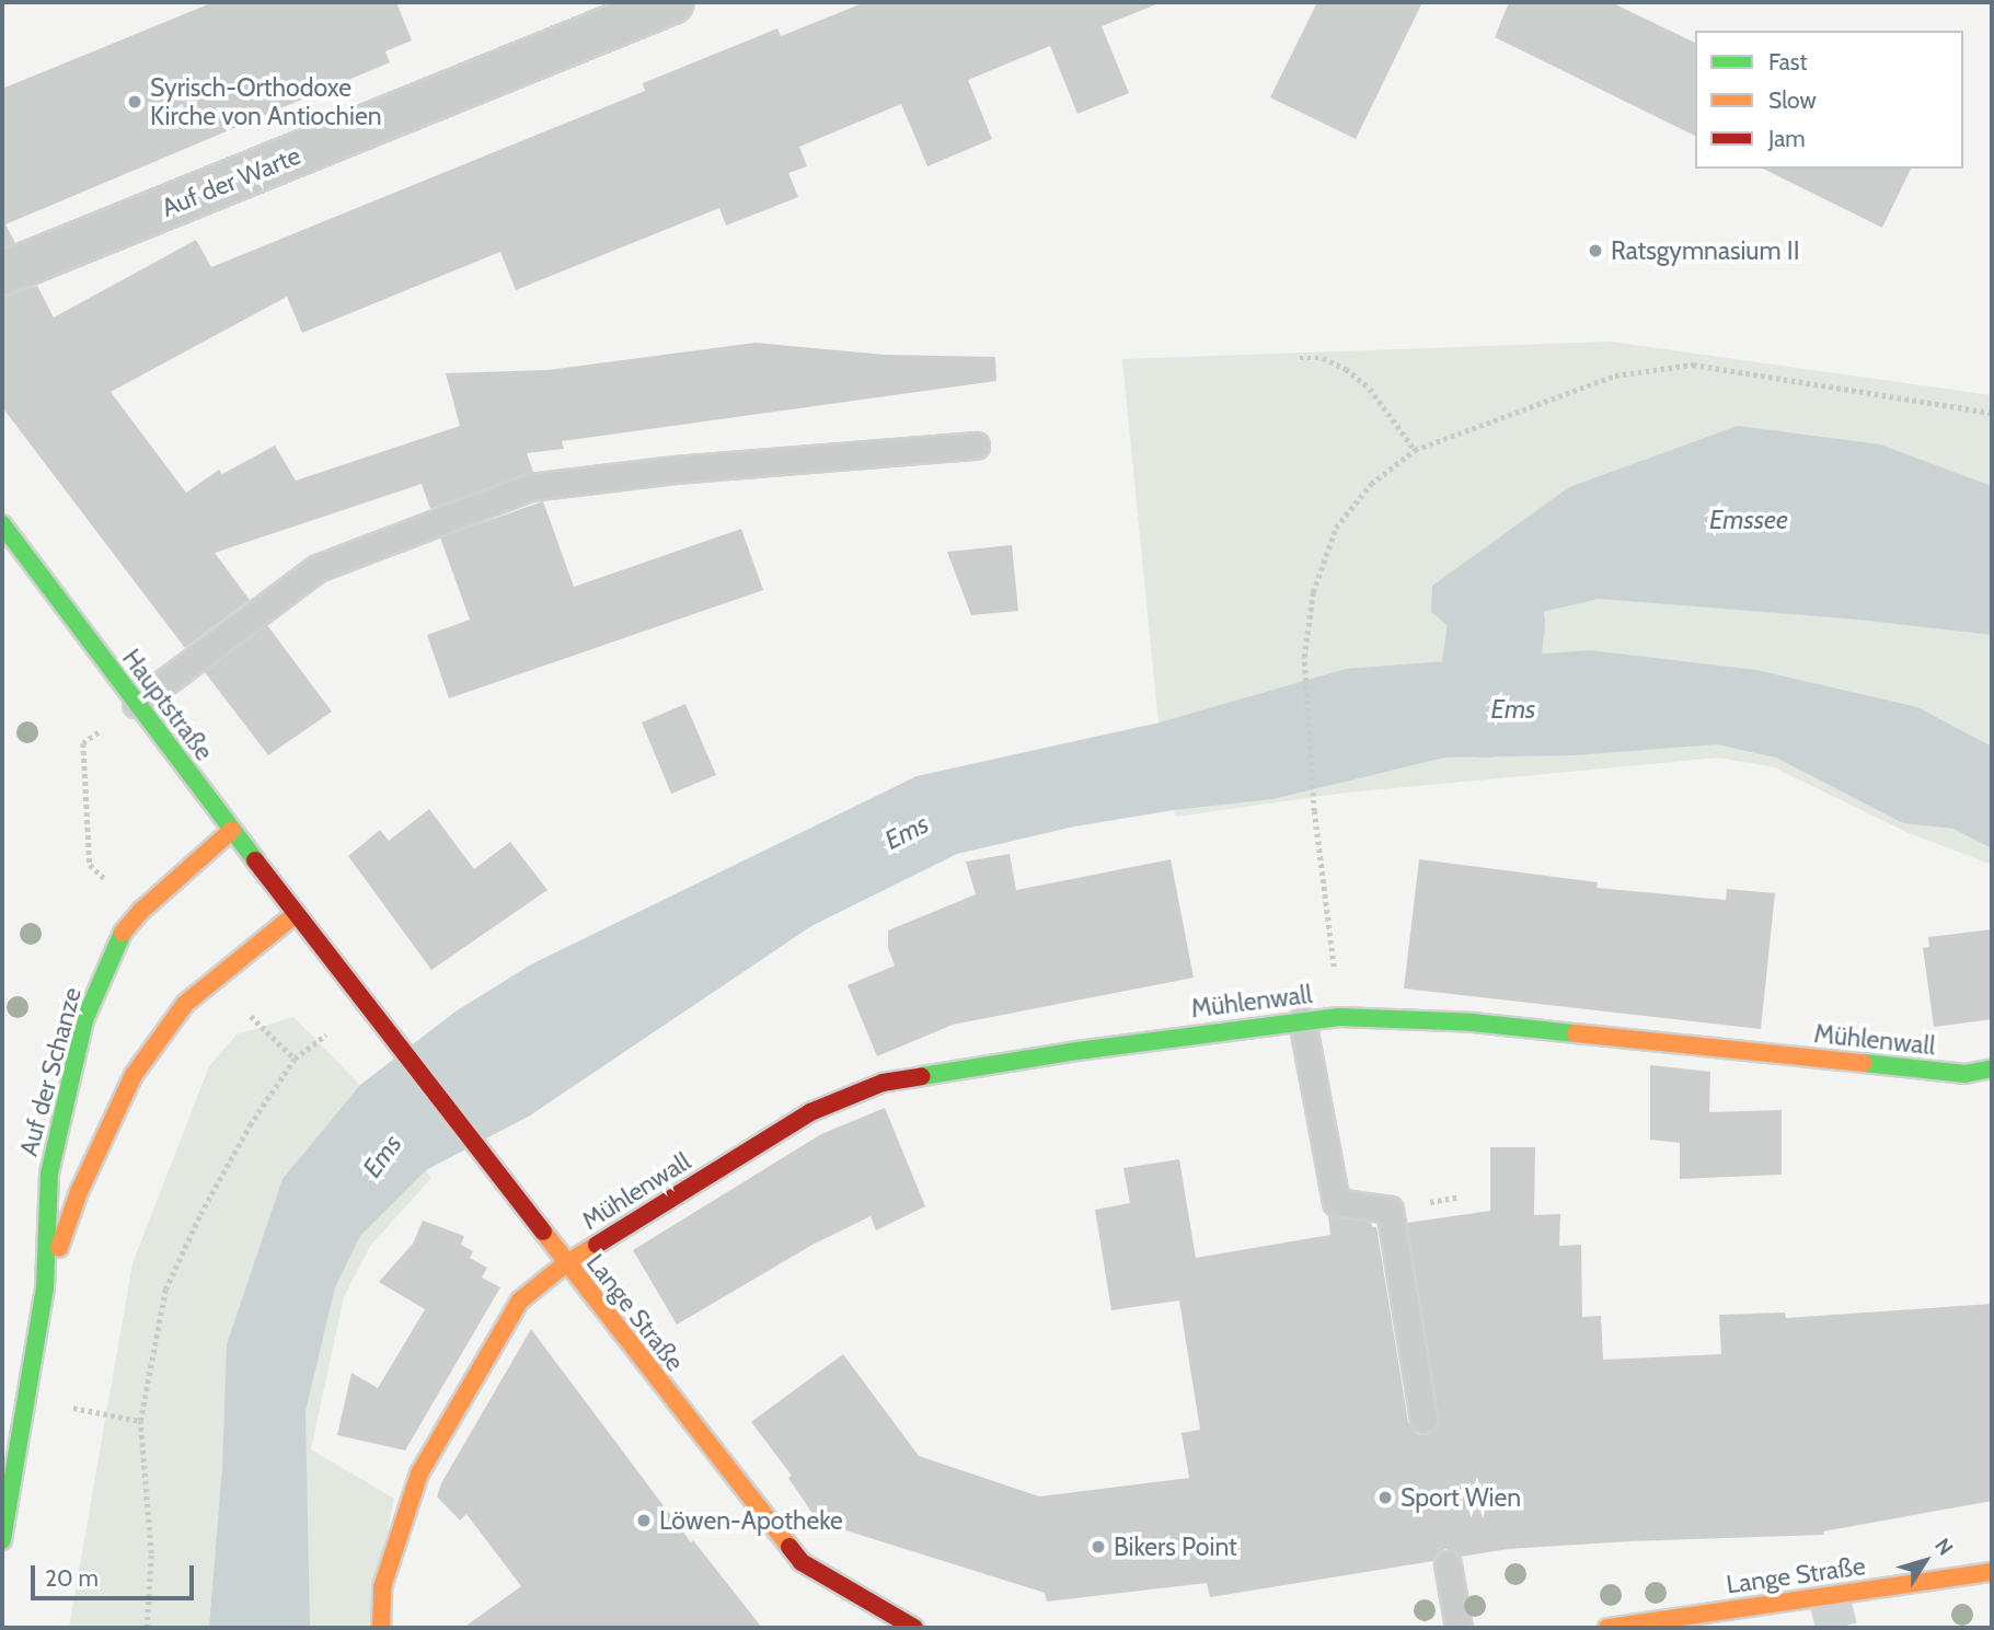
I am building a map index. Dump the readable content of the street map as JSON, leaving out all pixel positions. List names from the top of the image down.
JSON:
{
  "streets": {
    "street": [
      "Auf der Warte",
      "Hauptstraße",
      "Mühlenwall",
      "Auf der Schanze",
      "Lange Straße"
    ]
  },
  "crossings": [
    ["Hauptstraße", "Auf der Schanze"],
    ["Hauptstraße", "Lange Straße"],
    ["Mühlenwall", "Lange Straße"],
    ["Auf der Schanze", "Lange Straße"]
  ],
  "water": ["Emssee", "Ems"],
  "places": [
    "Syrisch-Orthodoxe Kirche von Antiochien",
    "Ratsgymnasium II",
    "Sport Wien",
    "Löwen-Apotheke",
    "Bikers Point"
  ],
  "legend": ["Fast", "Slow", "Jam"],
  "scale_bar": "20 m",
  "north": "top right"
}
